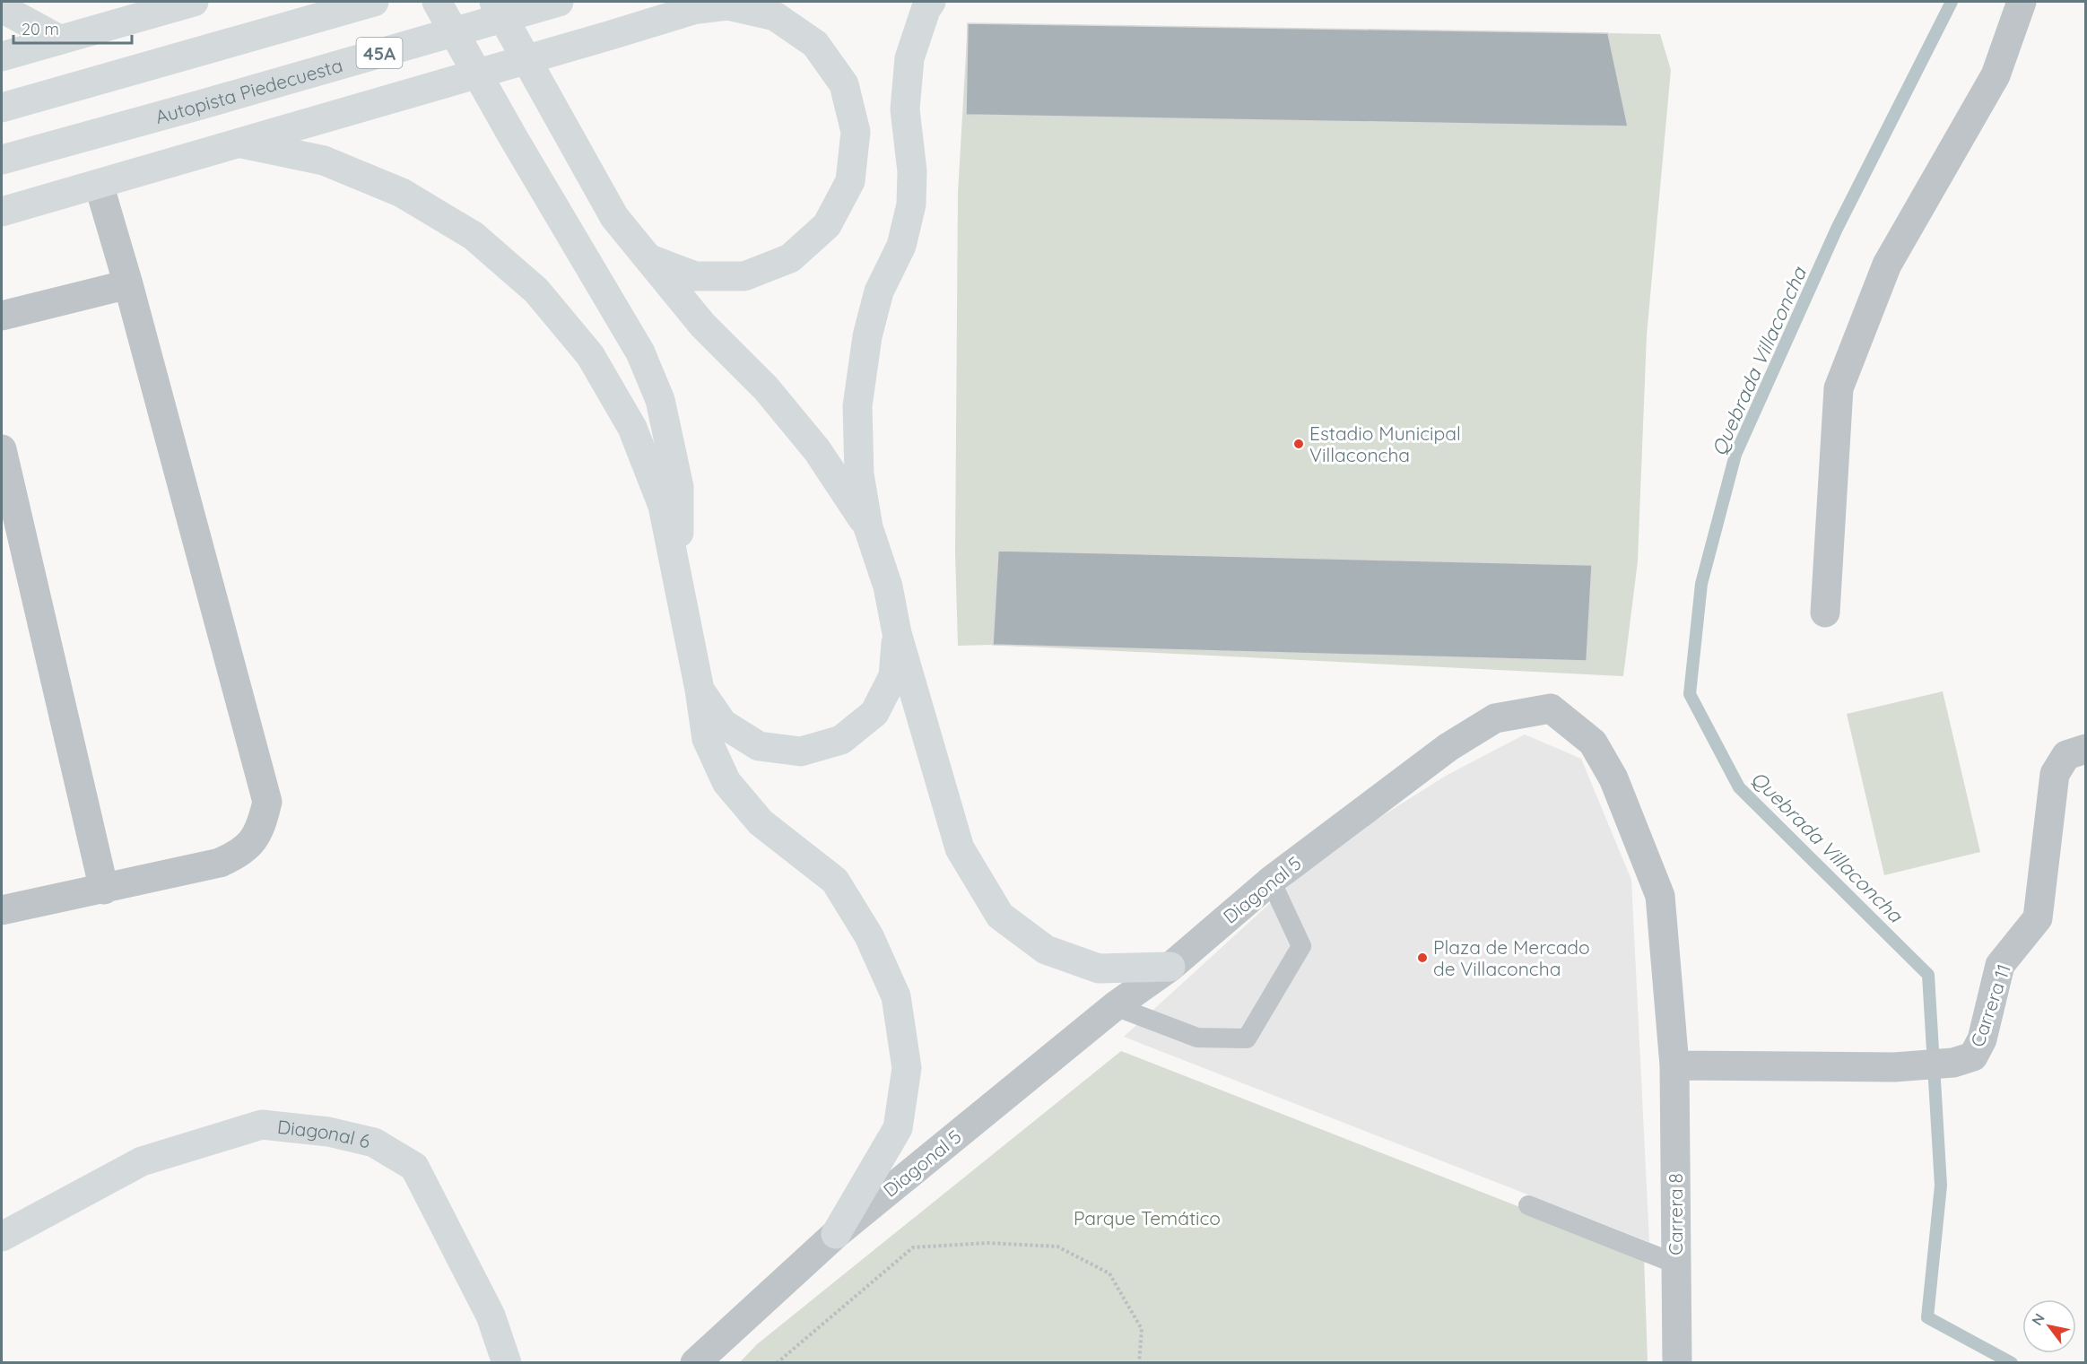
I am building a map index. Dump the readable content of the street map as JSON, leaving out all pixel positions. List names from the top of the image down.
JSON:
{
  "streets": {
    "main road": ["45A", "Autopista Piedecuesta", "Diagonal 6"],
    "street": ["Diagonal 5", "Carrera 11", "Carrera 8"]
  },
  "crossings": [
    ["Diagonal 5", "Carrera 11"],
    ["Diagonal 5", "Carrera 8"],
    ["Carrera 11", "Carrera 8"]
  ],
  "water": ["Quebrada Villaconcha"],
  "parks": ["Parque Temático"],
  "places": ["Estadio Municipal Villaconcha", "Plaza de Mercado de Villaconcha"],
  "scale_bar": "20 m",
  "north": "top left"
}
